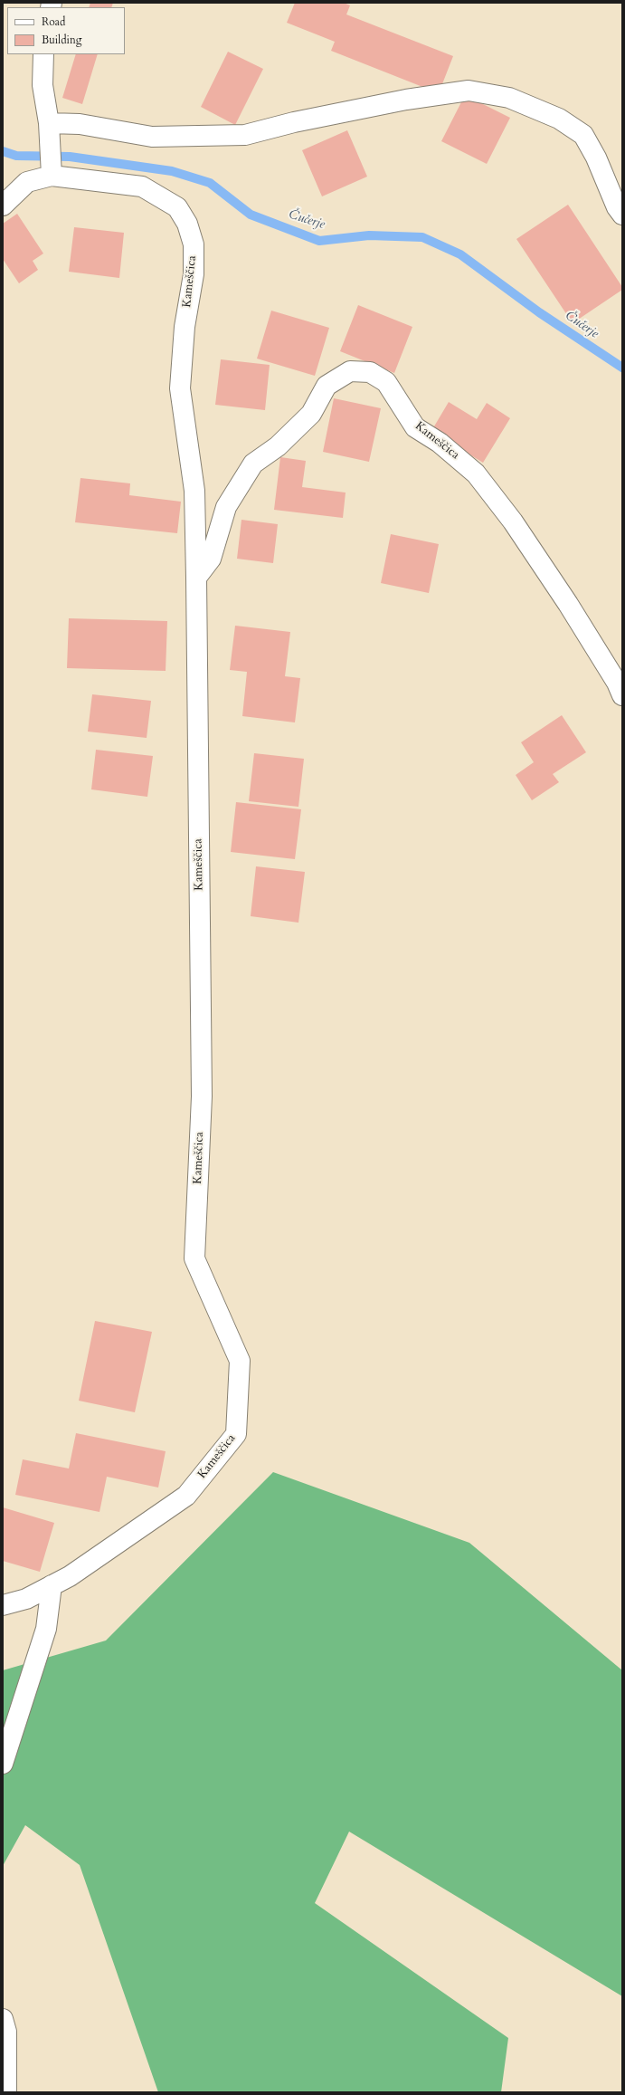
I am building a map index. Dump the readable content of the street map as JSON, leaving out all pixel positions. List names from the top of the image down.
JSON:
{
  "streets": {
    "street": ["Kameščica"]
  },
  "water": ["Čučerje"],
  "legend": ["Road", "Building"]
}
